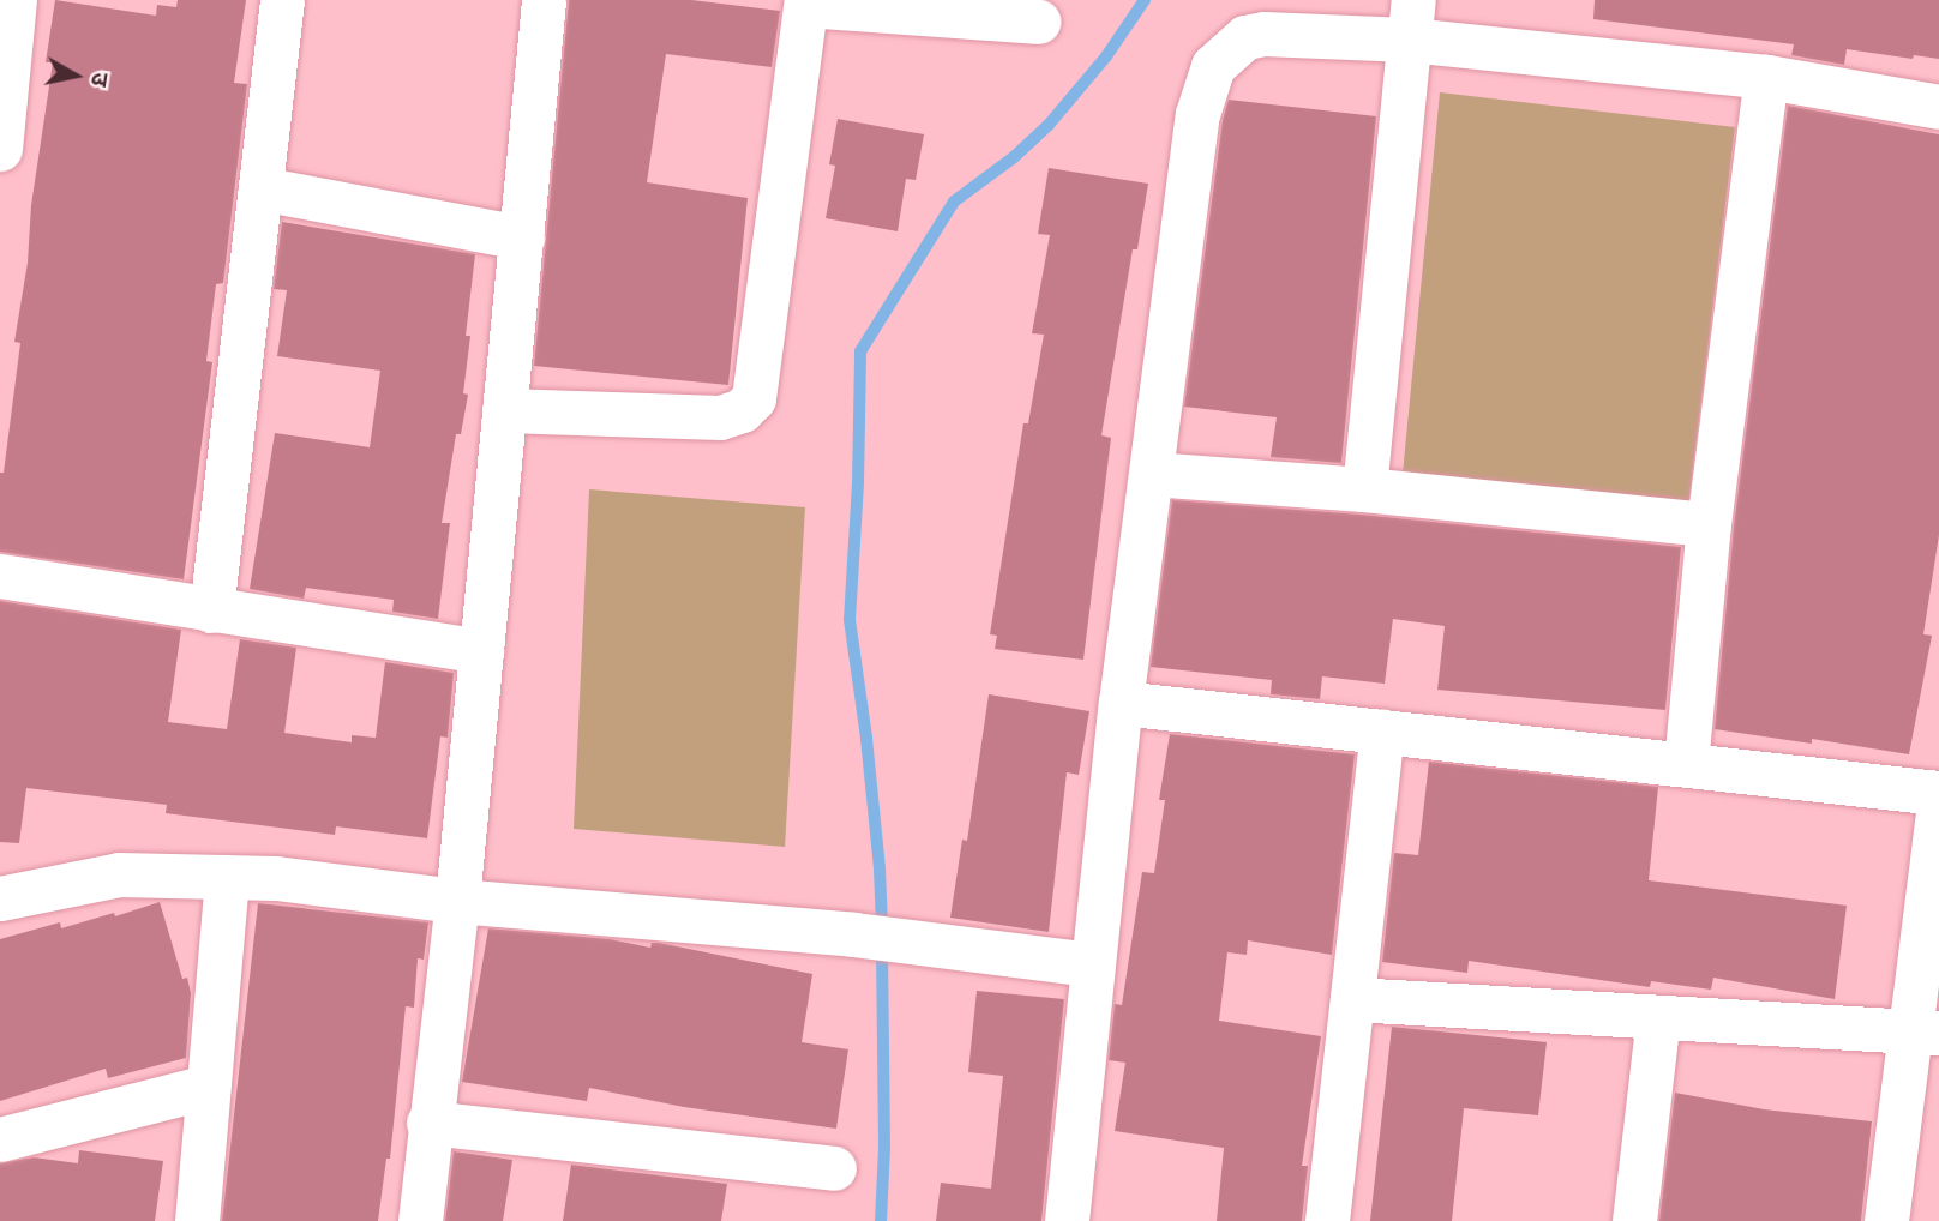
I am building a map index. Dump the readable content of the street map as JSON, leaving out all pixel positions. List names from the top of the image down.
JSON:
{
  "north": "right"
}
